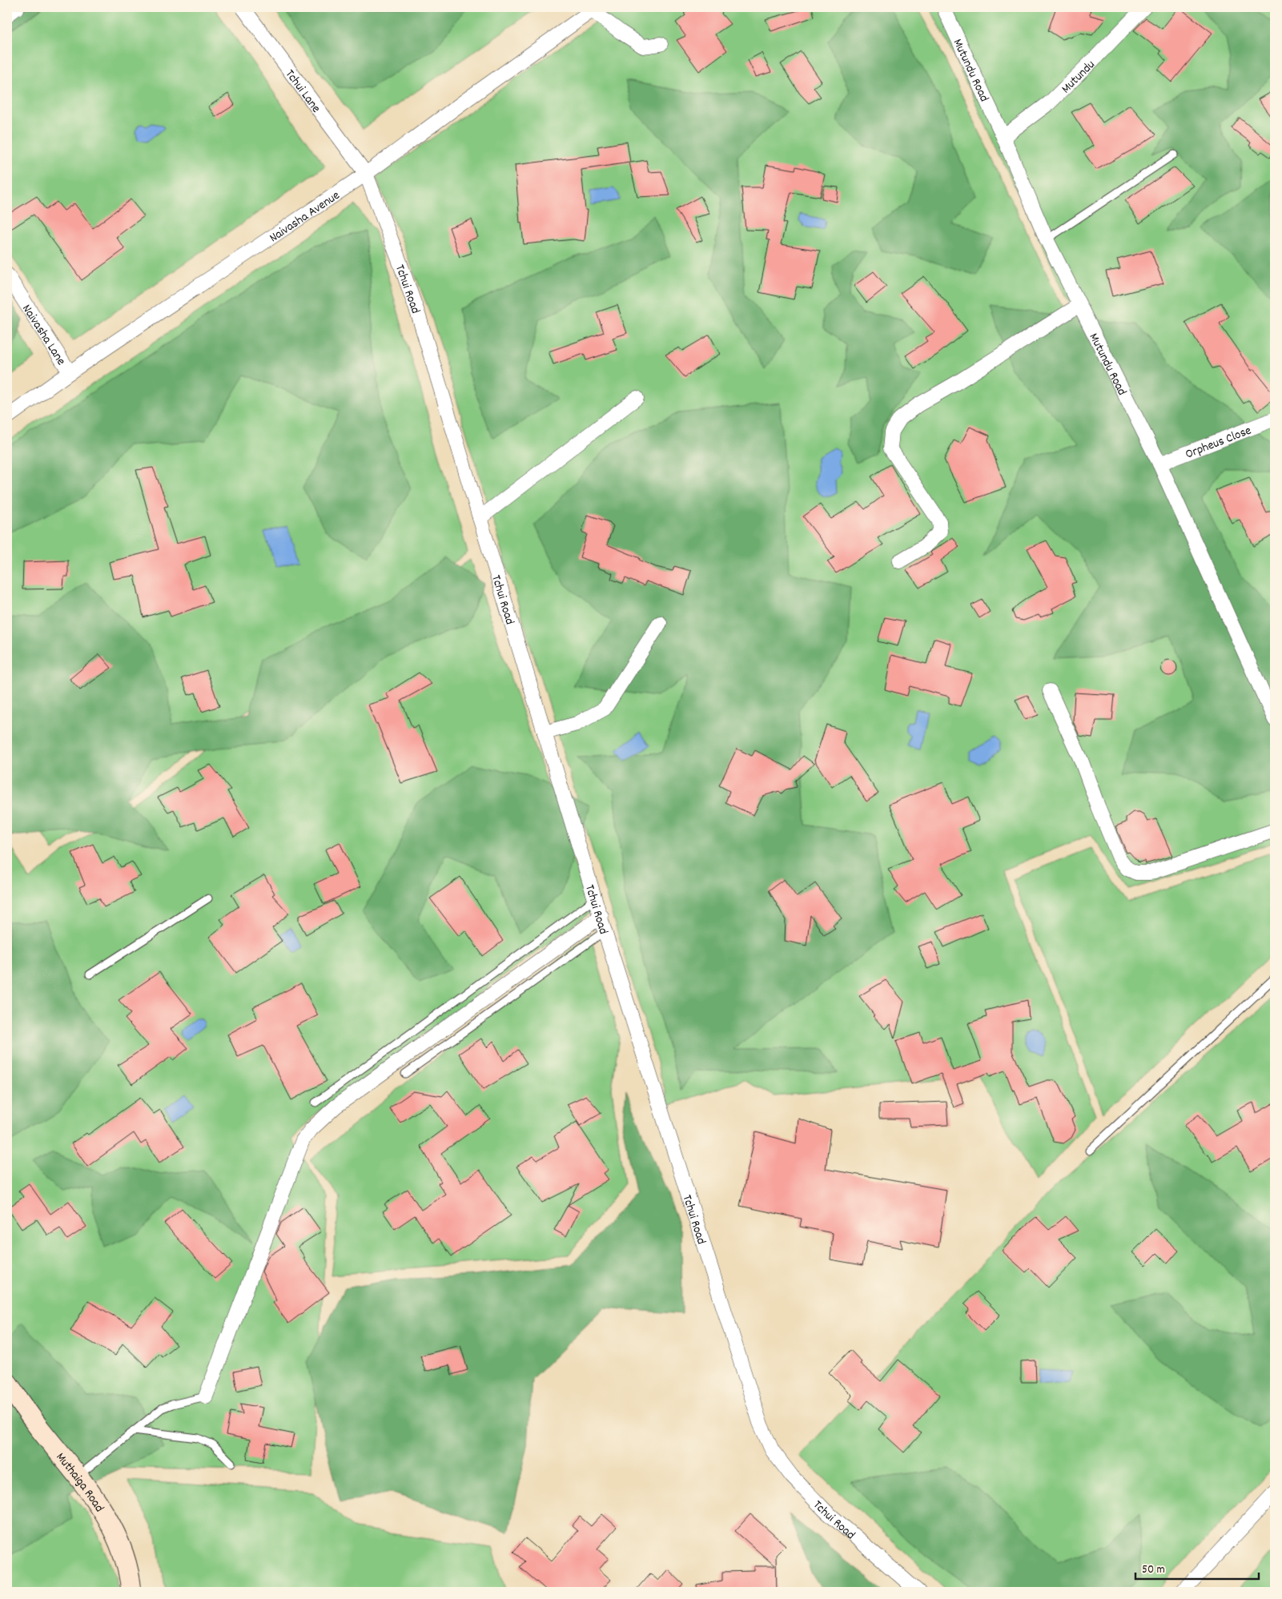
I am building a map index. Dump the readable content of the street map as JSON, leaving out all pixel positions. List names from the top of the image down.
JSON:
{
  "streets": {
    "main road": ["Muthaiga Road"],
    "street": [
      "Mutundu Road",
      "Mutundu",
      "Tchui Lane",
      "Naivasha Avenue",
      "Tchui Road",
      "Naivasha Lane",
      "Orpheus Close"
    ]
  },
  "crossings": [
    ["Mutundu Road", "Mutundu"],
    ["Mutundu Road", "Orpheus Close"],
    ["Tchui Lane", "Naivasha Avenue"],
    ["Tchui Lane", "Tchui Road"],
    ["Naivasha Avenue", "Tchui Road"],
    ["Naivasha Avenue", "Naivasha Lane"]
  ],
  "scale_bar": "50 m"
}
